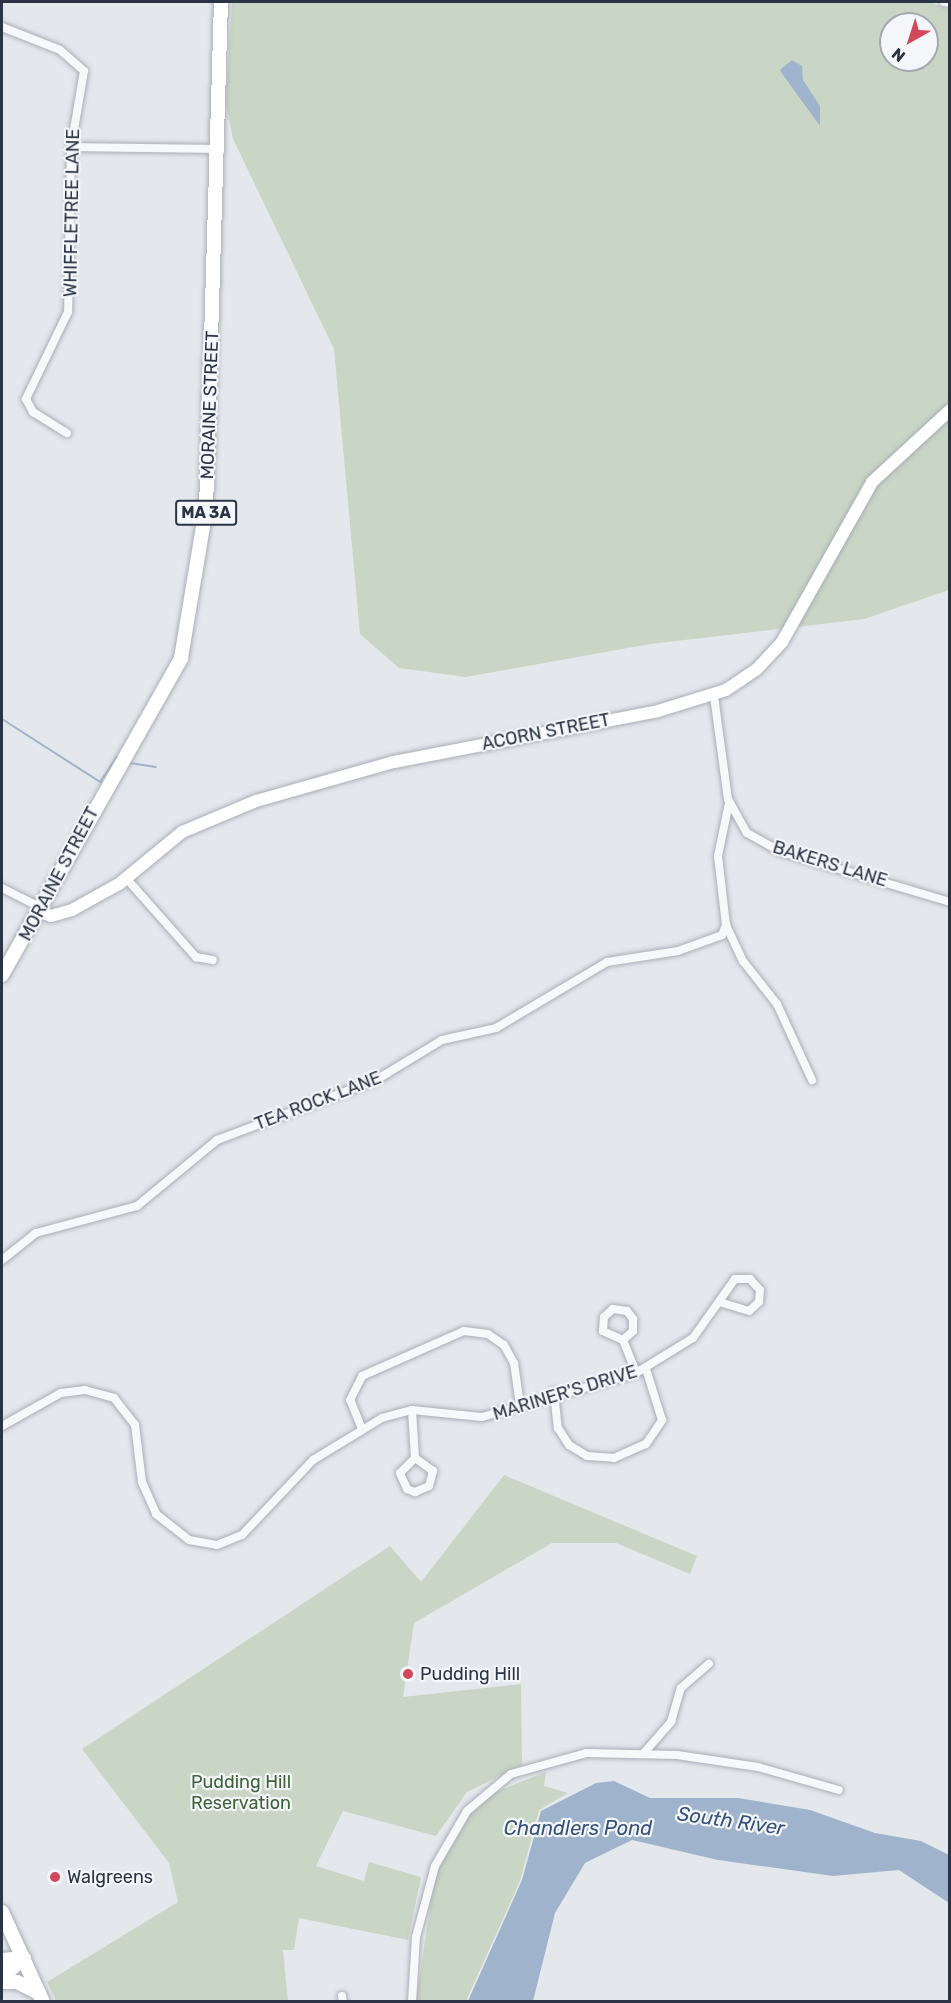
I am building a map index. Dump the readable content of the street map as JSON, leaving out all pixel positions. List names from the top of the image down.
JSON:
{
  "streets": {
    "main road": ["MORAINE STREET", "MA 3A", "ACORN STREET"],
    "street": [
      "WHIFFLETREE LANE",
      "BAKERS LANE",
      "TEA ROCK LANE",
      "MARINER'S DRIVE"
    ]
  },
  "crossings": [
    ["MORAINE STREET", "ACORN STREET"],
    ["ACORN STREET", "BAKERS LANE"]
  ],
  "water": ["South River", "Chandlers Pond"],
  "parks": ["Pudding Hill Reservation"],
  "places": ["Pudding Hill", "Walgreens"],
  "north": "bottom left"
}
